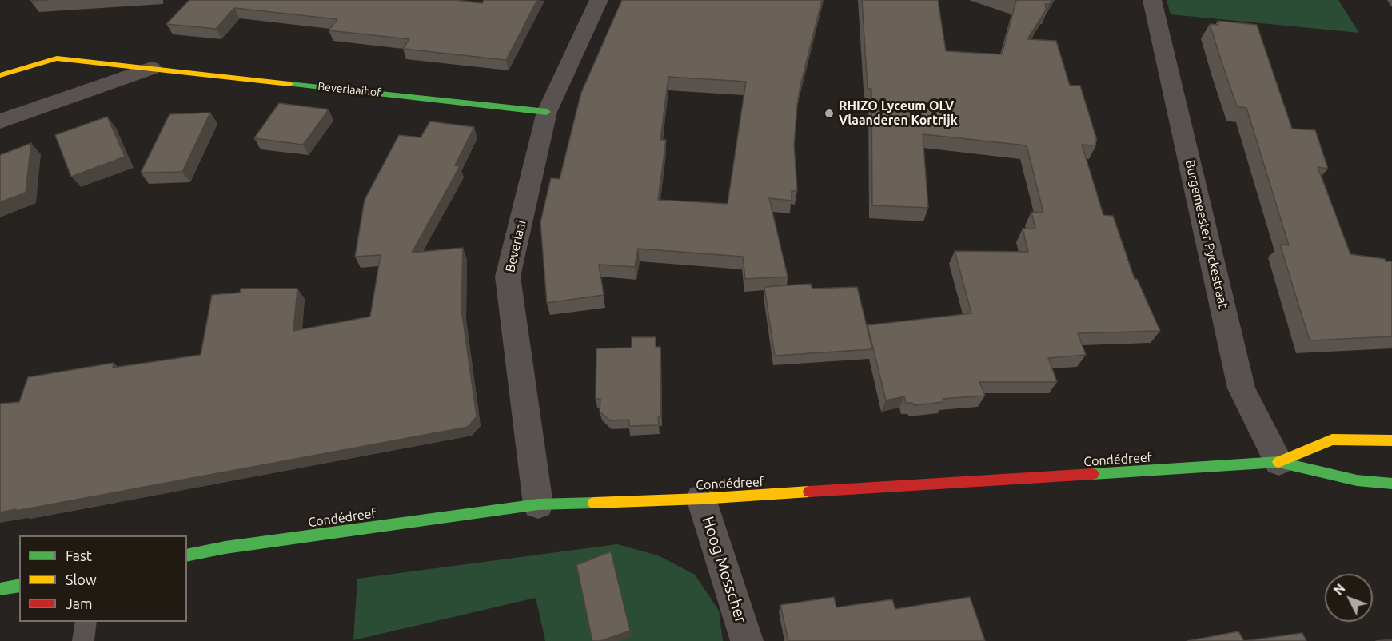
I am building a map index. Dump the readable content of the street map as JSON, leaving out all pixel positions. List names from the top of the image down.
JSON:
{
  "streets": {
    "main road": ["Beverlaaihof", "Condédreef"],
    "street": ["Burgemeester Pyckestraat", "Beverlaai", "Hoog Mosscher"]
  },
  "crossings": [
    ["Beverlaaihof", "Beverlaai"],
    ["Burgemeester Pyckestraat", "Condédreef"],
    ["Beverlaai", "Condédreef"],
    ["Condédreef", "Hoog Mosscher"]
  ],
  "places": ["RHIZO Lyceum OLV Vlaanderen Kortrijk"],
  "legend": ["Fast", "Slow", "Jam"],
  "north": "top left"
}
